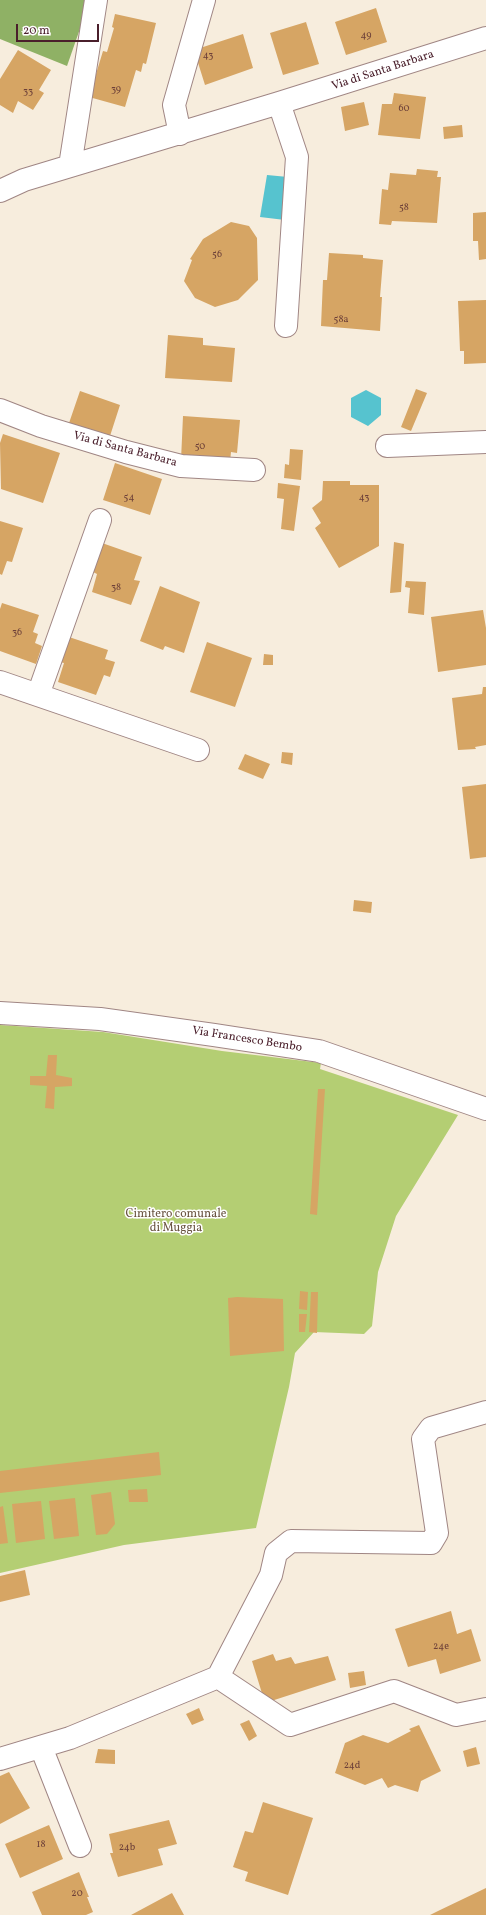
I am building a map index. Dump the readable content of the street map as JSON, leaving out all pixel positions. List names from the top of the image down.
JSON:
{
  "streets": {
    "street": ["Via di Santa Barbara", "Via Francesco Bembo"]
  },
  "parks": ["Cimitero comunale di Muggia"],
  "house_numbers": [
    "49",
    "43",
    "39",
    "33",
    "60",
    "58",
    "56",
    "58a",
    "50",
    "54",
    "43",
    "38",
    "36",
    "24e",
    "24d",
    "18",
    "24b",
    "20"
  ],
  "scale_bar": "20 m"
}
